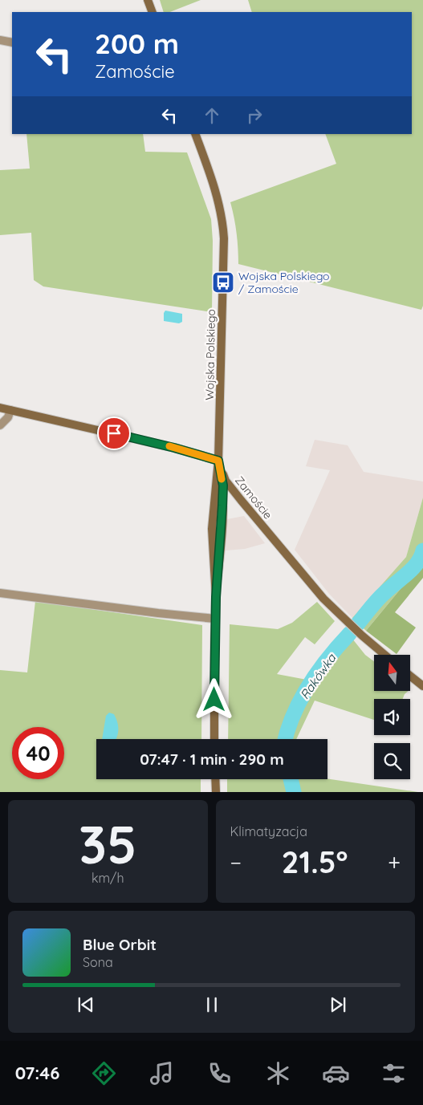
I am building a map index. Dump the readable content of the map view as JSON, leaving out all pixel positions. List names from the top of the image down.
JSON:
{
  "streets": {
    "street": ["Wojska Polskiego", "Zamoście"]
  },
  "crossings": [
    ["Wojska Polskiego", "Zamoście"]
  ],
  "water": ["Rakówka"],
  "places": {
    "bus stop": ["Wojska Polskiego / Zamoście"]
  },
  "north": "top",
  "page": {
    "turn": ["200 m", "Zamoście"],
    "limit": "40",
    "trip": "07:47 · 1 min · 290 m",
    "tile": [
      ["35", "km/h"],
      "Klimatyzacja"
    ],
    "heat": ["−", "21.5°", "+"],
    "song": ["Blue Orbit", "Sona"],
    "tabs": "07:46"
  }
}
